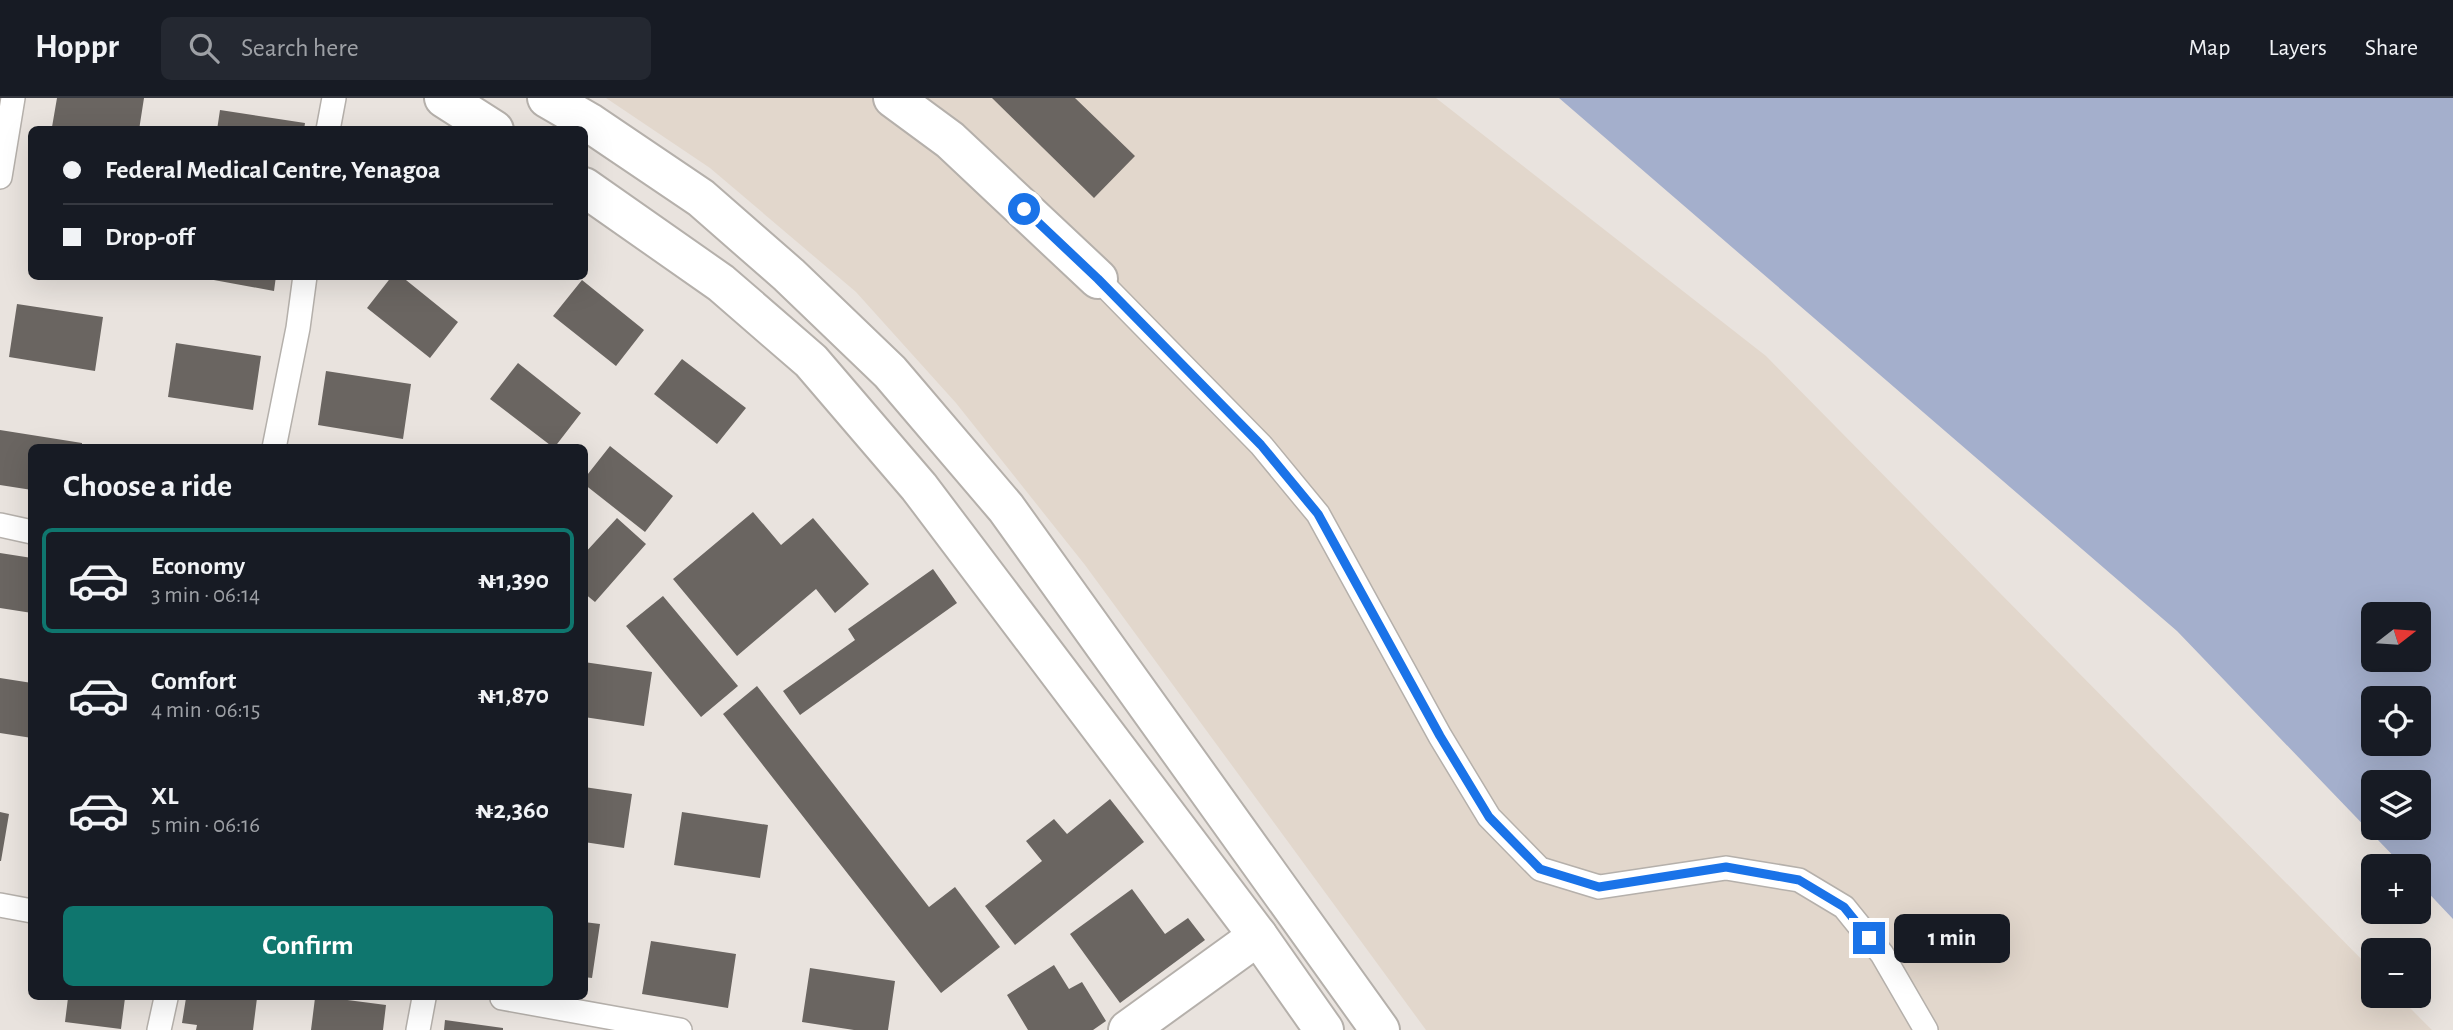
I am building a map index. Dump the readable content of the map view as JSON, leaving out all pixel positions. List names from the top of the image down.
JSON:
{
  "north": "right",
  "page": {
    "header": "Hoppr",
    "search": "Search here",
    "nav": ["Map", "Layers", "Share"],
    "banner": ["Federal Medical Centre, Yenagoa", "Drop-off"],
    "heading": "Choose a ride",
    "list": [
      {
        "name": "Economy",
        "note": "3 min · 06:14",
        "value": "₦1,390"
      },
      {
        "name": "Comfort",
        "note": "4 min · 06:15",
        "value": "₦1,870"
      },
      {
        "name": "XL",
        "note": "5 min · 06:16",
        "value": "₦2,360"
      }
    ],
    "map_buttons": ["+", "−"],
    "buttons": "Confirm",
    "bubble": "1 min"
  }
}
